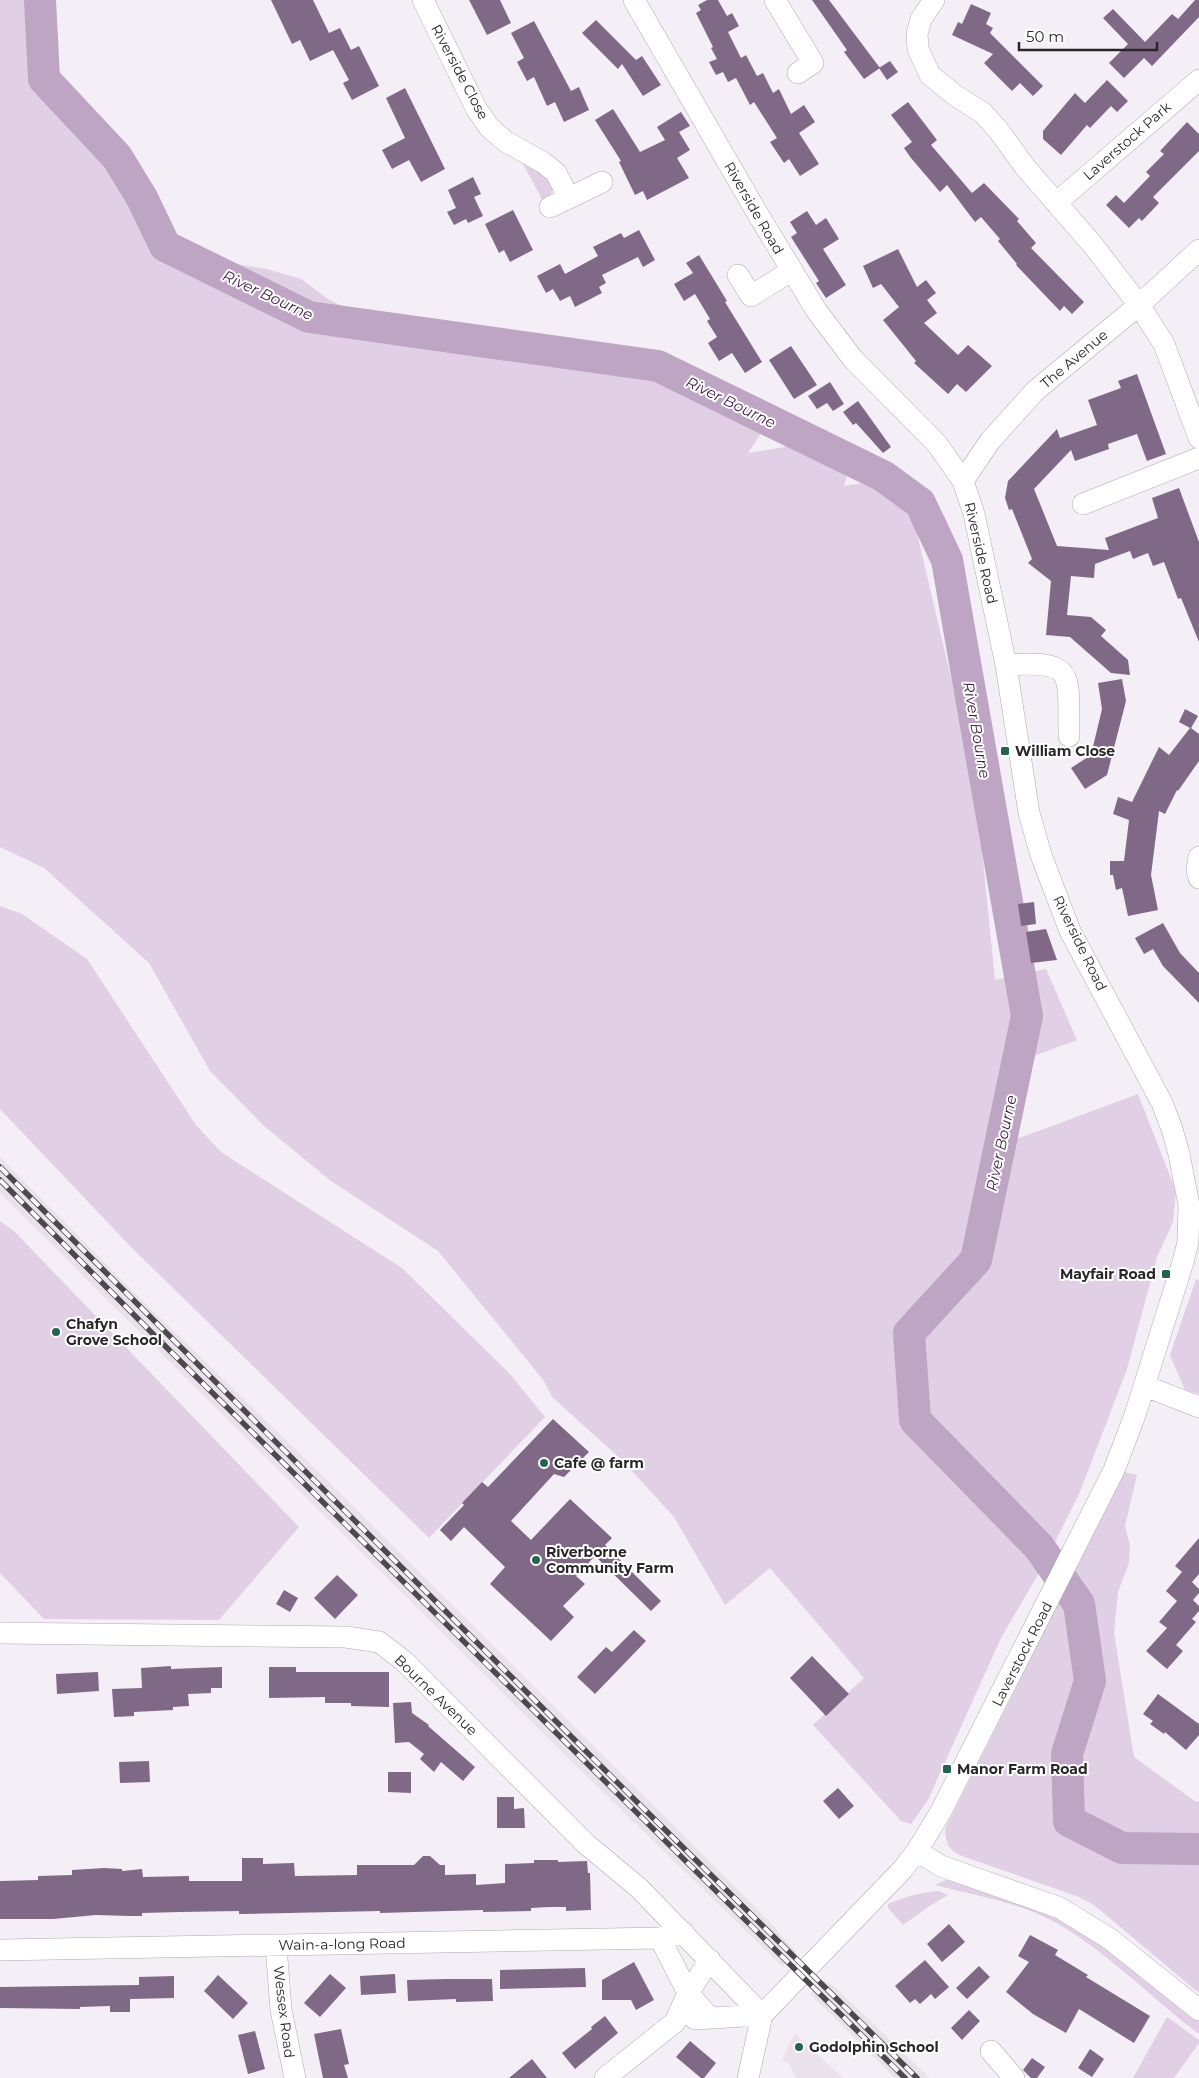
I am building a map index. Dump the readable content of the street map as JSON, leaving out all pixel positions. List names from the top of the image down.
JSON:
{
  "streets": {
    "street": [
      "Riverside Close",
      "Laverstock Park",
      "Riverside Road",
      "The Avenue",
      "Laverstock Road",
      "Bourne Avenue",
      "Wain-a-long Road",
      "Wessex Road"
    ]
  },
  "crossings": [
    ["Riverside Road", "The Avenue"],
    ["Riverside Road", "Laverstock Road"],
    ["Laverstock Road", "Bourne Avenue"],
    ["Bourne Avenue", "Wain-a-long Road"],
    ["Wain-a-long Road", "Wessex Road"]
  ],
  "water": ["River Bourne"],
  "places": {
    "transit": ["William Close", "Mayfair Road", "Manor Farm Road"],
    "other": [
      "Chafyn Grove School",
      "Cafe @ farm",
      "Riverborne Community Farm",
      "Godolphin School"
    ]
  },
  "scale_bar": "50 m"
}
